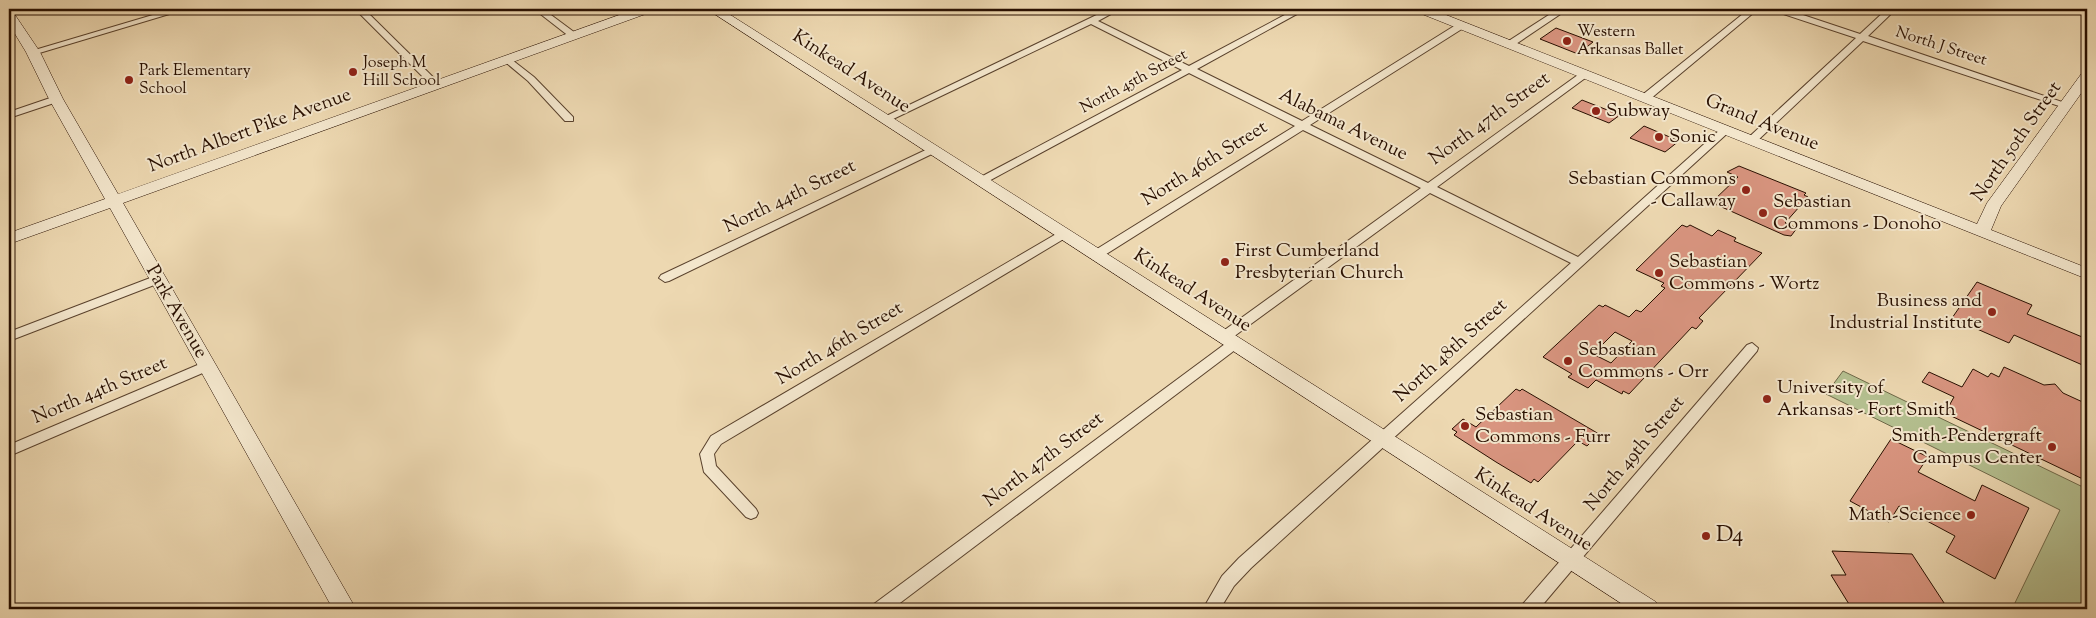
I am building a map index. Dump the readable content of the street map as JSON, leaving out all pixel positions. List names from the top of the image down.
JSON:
{
  "streets": {
    "street": [
      "North J Street",
      "Kinkead Avenue",
      "North 45th Street",
      "North 47th Street",
      "Grand Avenue",
      "Alabama Avenue",
      "North Albert Pike Avenue",
      "North 50th Street",
      "North 46th Street",
      "North 44th Street",
      "Park Avenue",
      "North 48th Street",
      "North 49th Street"
    ]
  },
  "crossings": [
    ["North J Street", "North 50th Street"],
    ["Kinkead Avenue", "North 45th Street"],
    ["Kinkead Avenue", "North 47th Street"],
    ["Kinkead Avenue", "North 46th Street"],
    ["Kinkead Avenue", "North 44th Street"],
    ["Kinkead Avenue", "North 48th Street"],
    ["Kinkead Avenue", "North 49th Street"],
    ["North 45th Street", "Alabama Avenue"],
    ["North 47th Street", "Grand Avenue"],
    ["North 47th Street", "Alabama Avenue"],
    ["Grand Avenue", "North 50th Street"],
    ["Grand Avenue", "North 46th Street"],
    ["Grand Avenue", "North 48th Street"],
    ["Alabama Avenue", "North 46th Street"],
    ["Alabama Avenue", "North 48th Street"],
    ["North Albert Pike Avenue", "Park Avenue"],
    ["North 44th Street", "Park Avenue"]
  ],
  "places": [
    "Western Arkansas Ballet",
    "Joseph M Hill School",
    "Park Elementary School",
    "Subway",
    "Sonic",
    "Sebastian Commons - Callaway",
    "Sebastian Commons - Donoho",
    "First Cumberland Presbyterian Church",
    "Sebastian Commons - Wortz",
    "Business and Industrial Institute",
    "Sebastian Commons - Orr",
    "University of Arkansas - Fort Smith",
    "Sebastian Commons - Furr",
    "Smith-Pendergraft Campus Center",
    "Math-Science",
    "D4"
  ]
}
